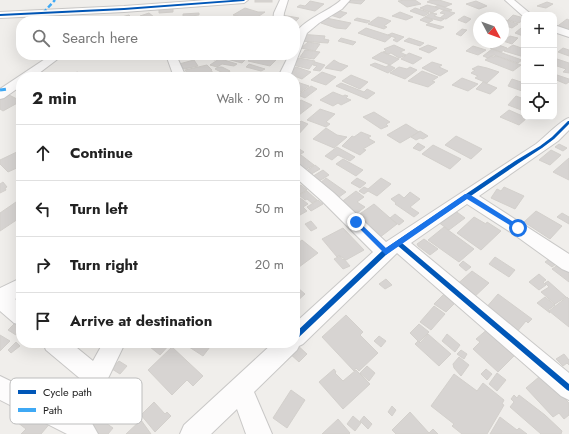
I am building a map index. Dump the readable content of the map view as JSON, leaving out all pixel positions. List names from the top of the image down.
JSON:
{
  "legend": ["Cycle path", "Path"],
  "north": "bottom right",
  "page": {
    "map_buttons": ["+", "−"],
    "search": "Search here",
    "heading": ["2 min", "Walk · 90 m"],
    "list": [
      ["Continue", "20 m"],
      ["Turn left", "50 m"],
      ["Turn right", "20 m"],
      "Arrive at destination"
    ]
  }
}
